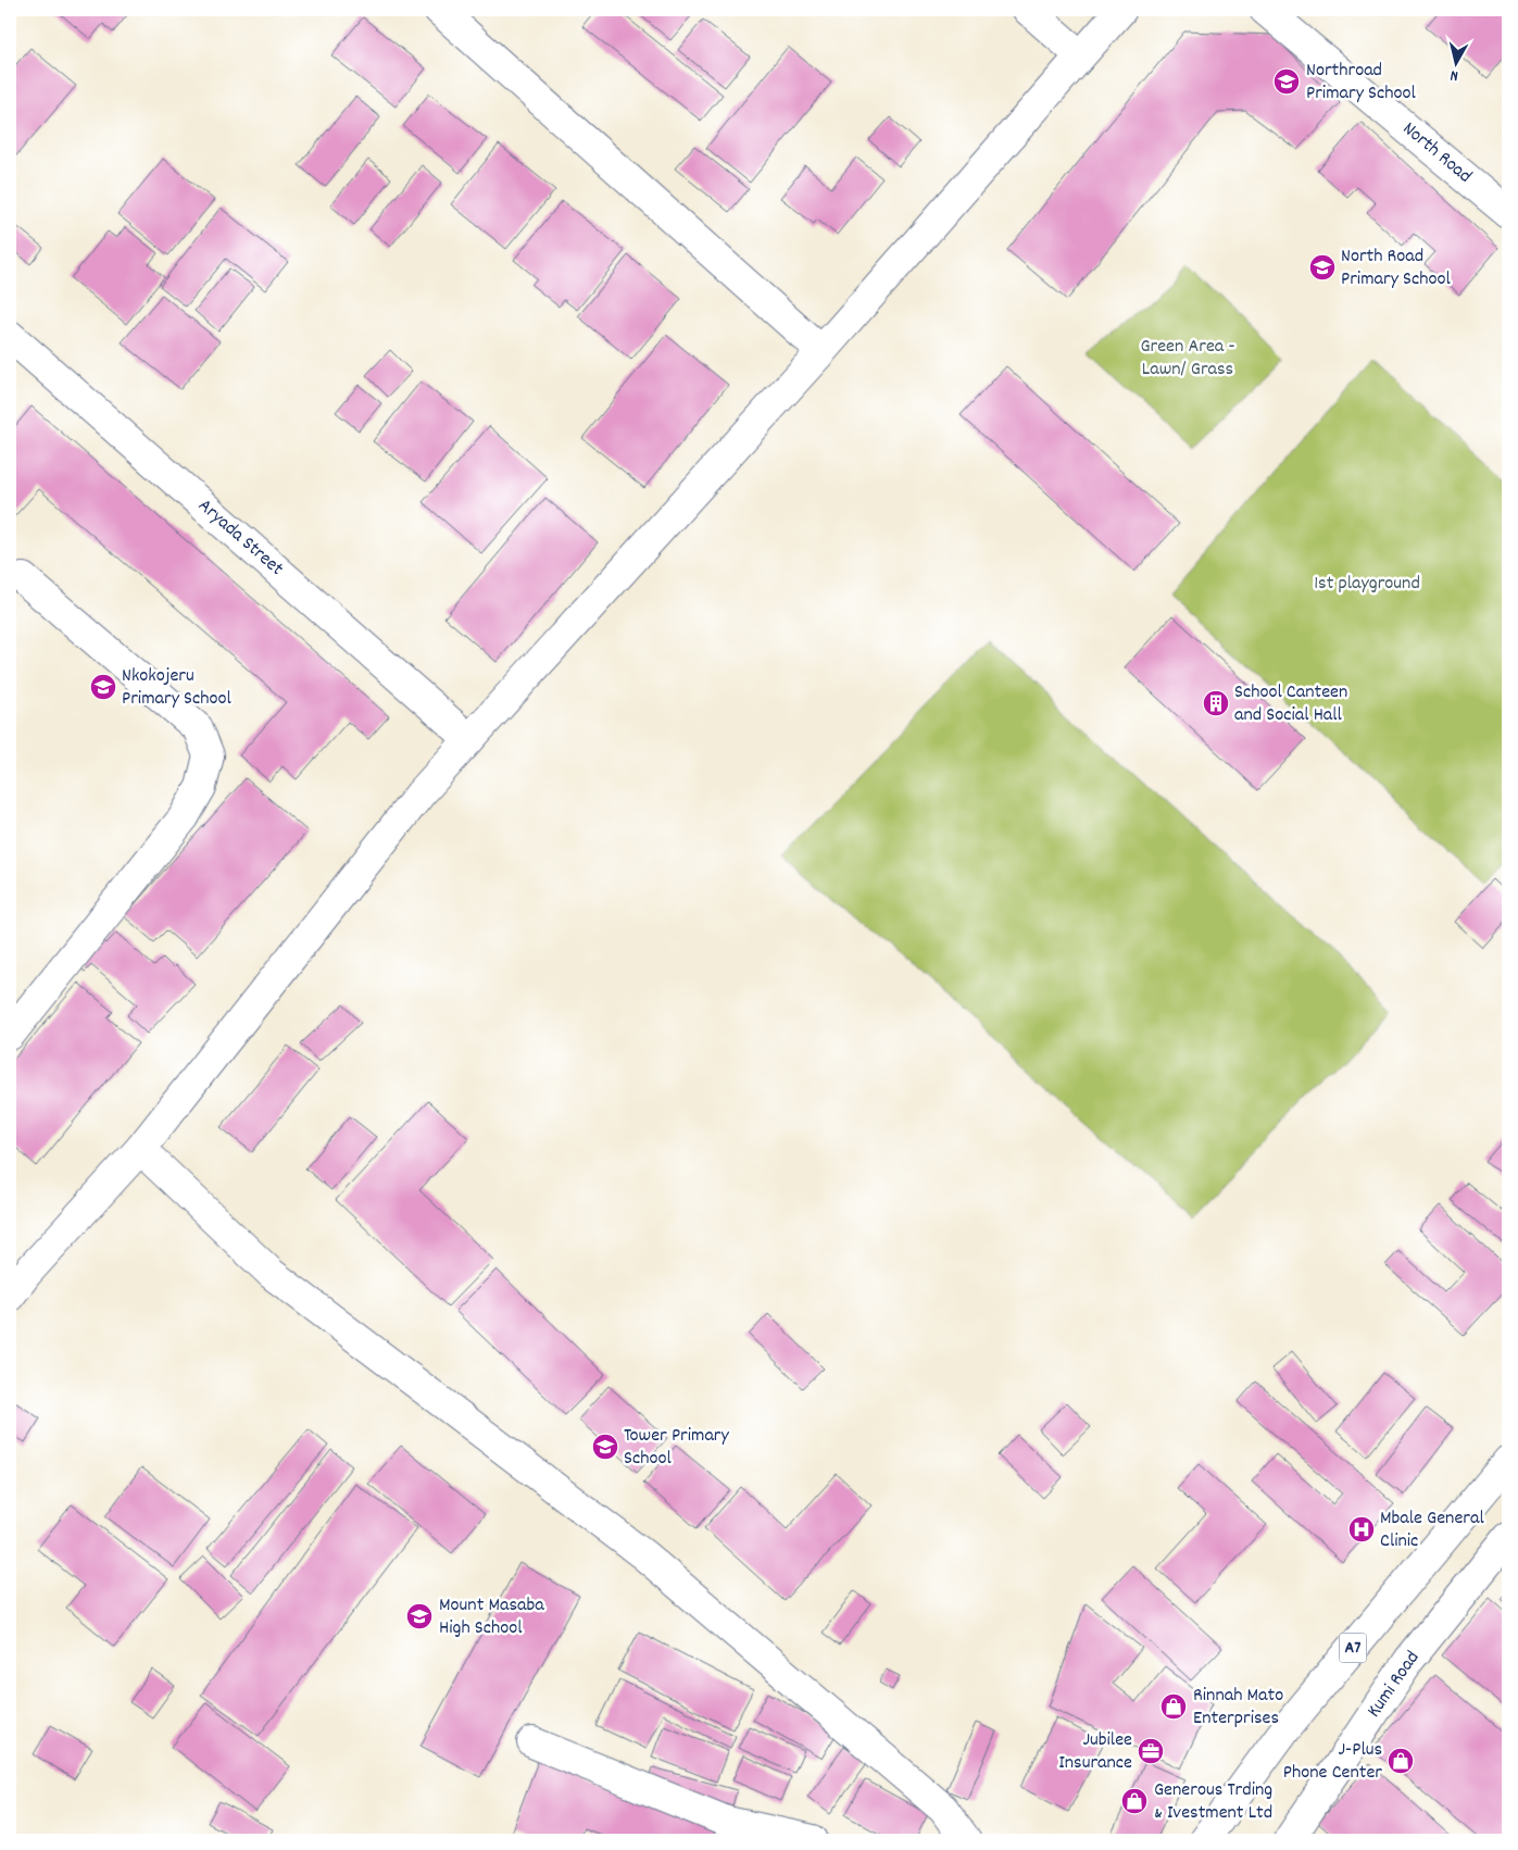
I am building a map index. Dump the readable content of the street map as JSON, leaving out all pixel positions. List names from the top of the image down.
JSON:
{
  "streets": {
    "street": [
      "North Road",
      "Aryada Street",
      "A7",
      "Kumi Road"
    ]
  },
  "parks": ["Green Area - Lawn/ Grass", "1st playground"],
  "places": {
    "school or university": [
      "Northroad Primary School",
      "North Road Primary School",
      "Nkokojeru Primary School",
      "Tower Primary School",
      "Mount Masaba High School"
    ],
    "building": ["School Canteen and Social Hall"],
    "hospital": ["Mbale General Clinic"],
    "shop": ["Rinnah Mato Enterprises", "J-Plus Phone Center", "Generous Trding & Ivestment Ltd"],
    "office": ["Jubilee Insurance"]
  },
  "north": "bottom"
}
